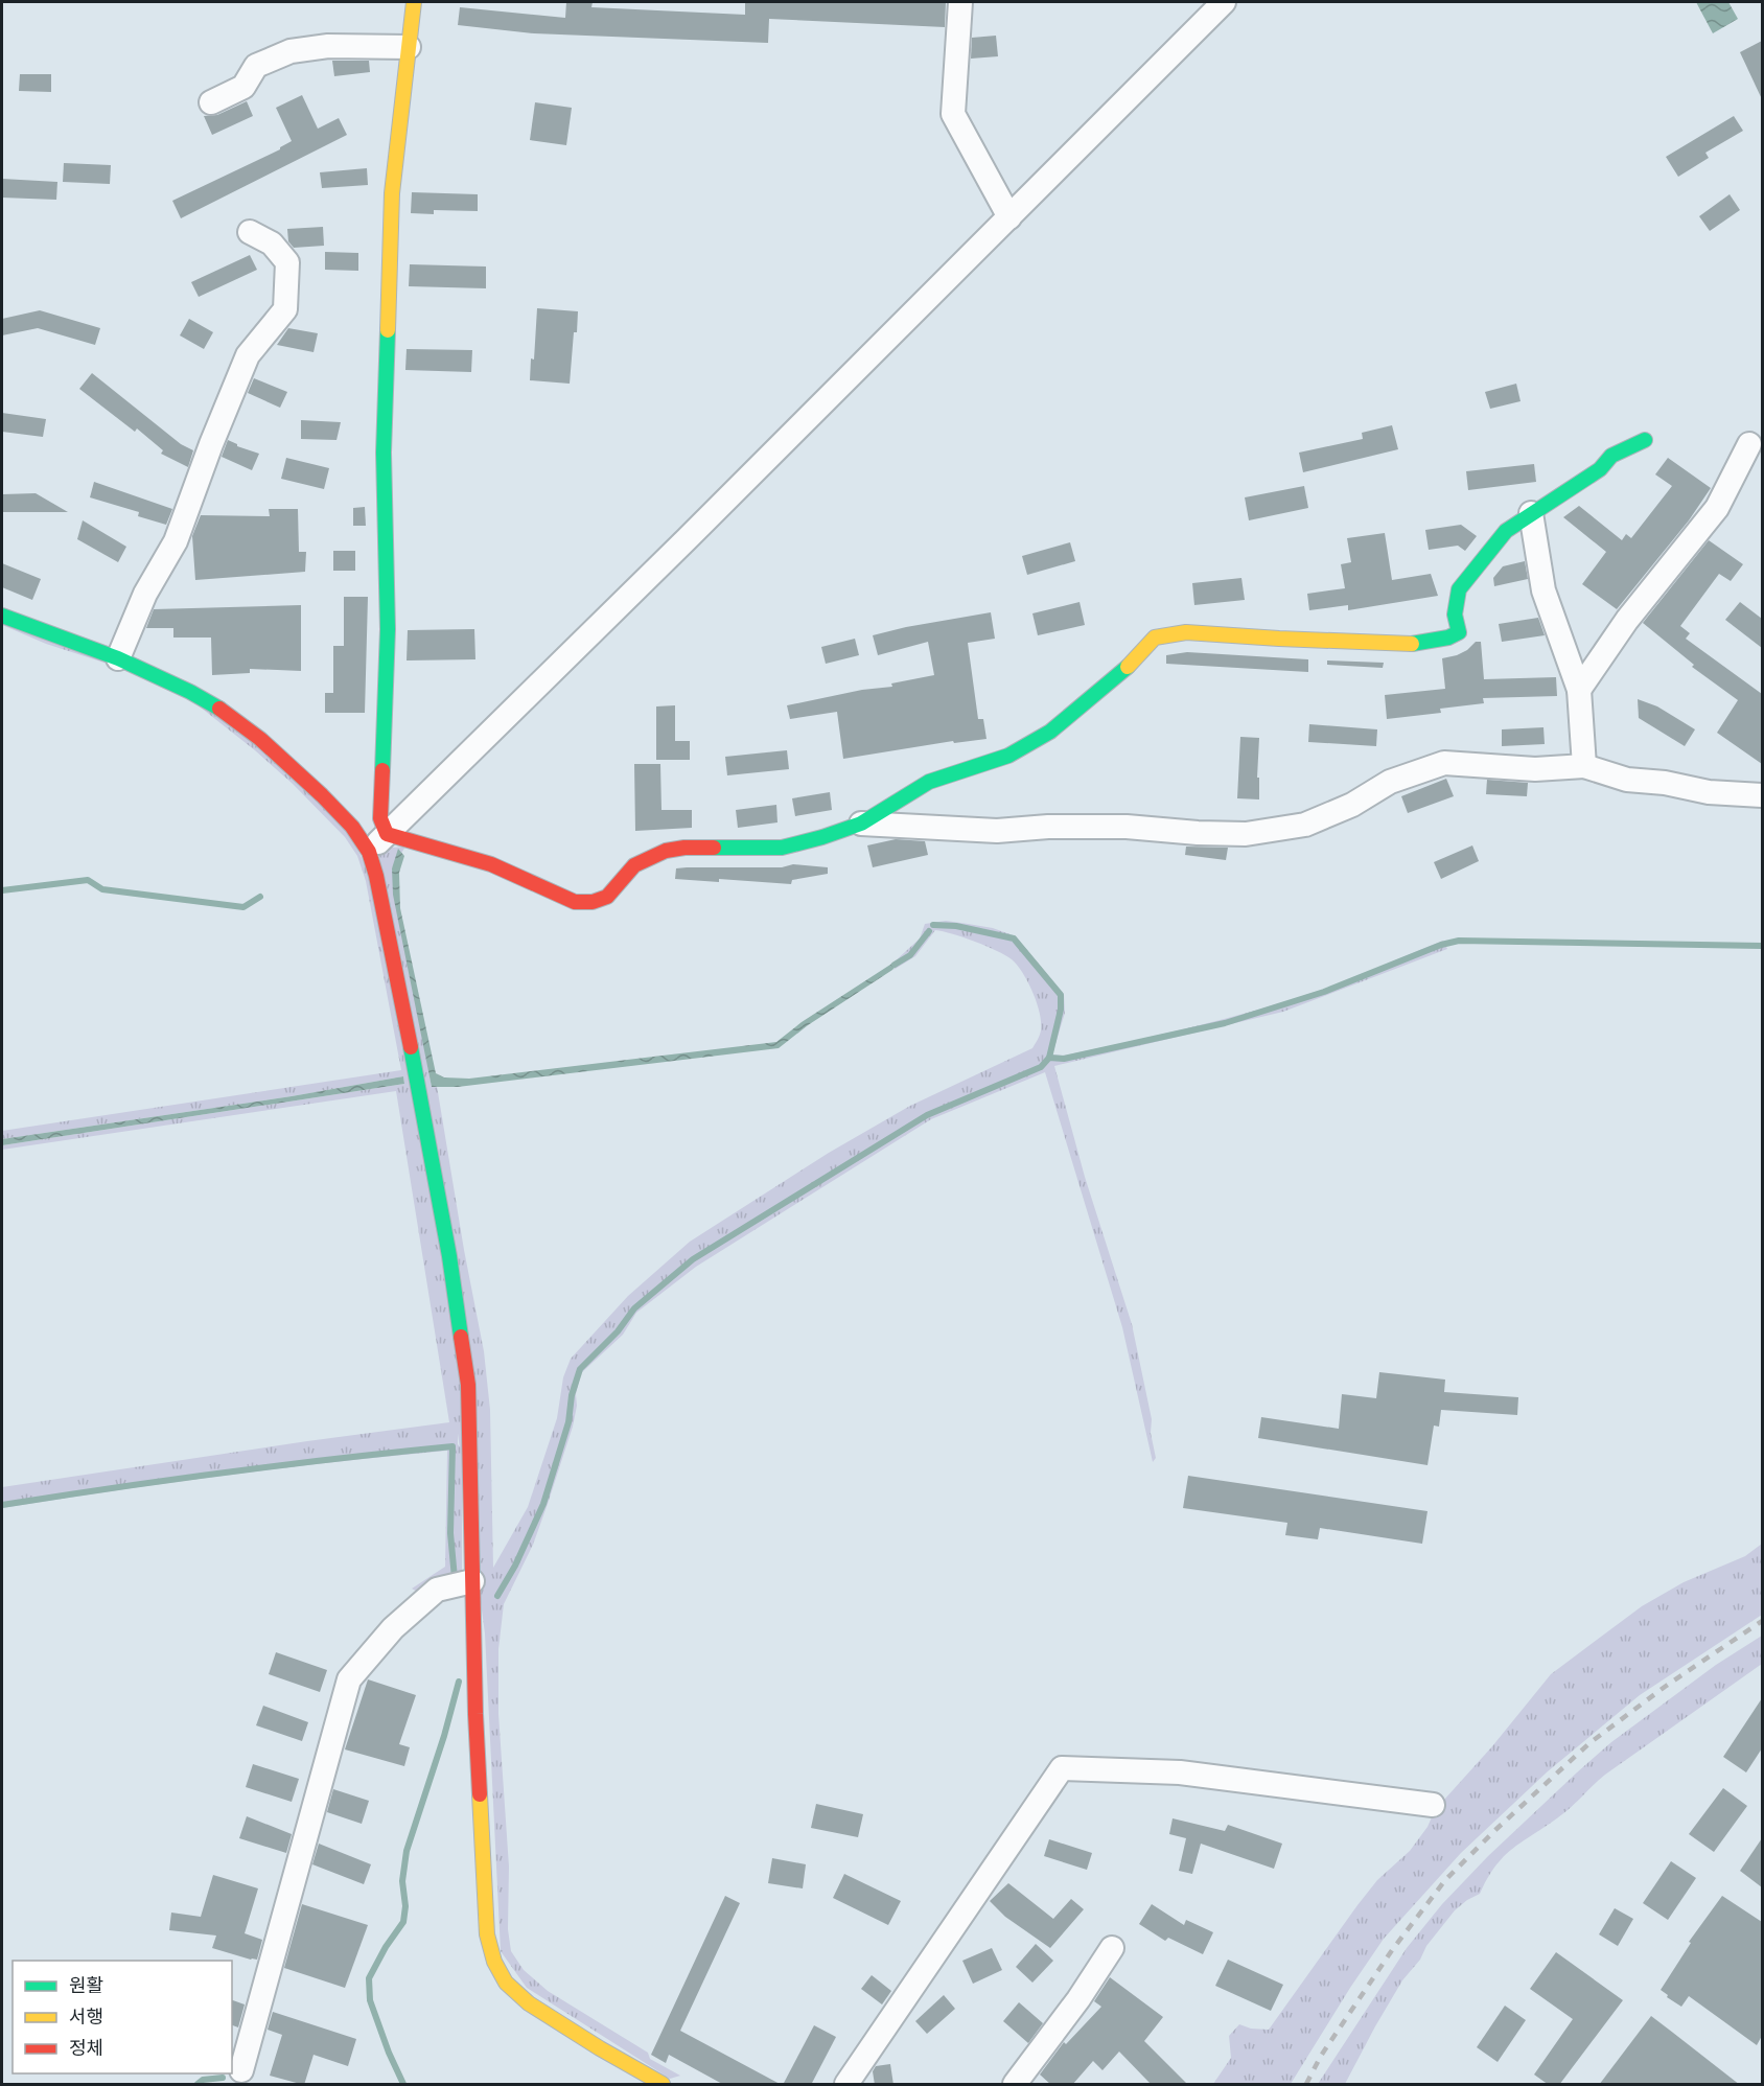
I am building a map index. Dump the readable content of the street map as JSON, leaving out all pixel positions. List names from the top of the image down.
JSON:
{
  "legend": ["원활", "서행", "정체"]
}
